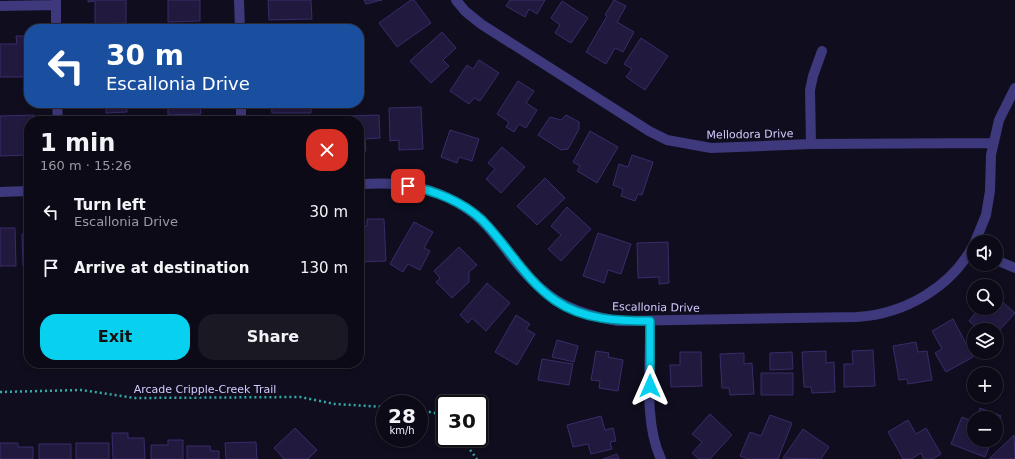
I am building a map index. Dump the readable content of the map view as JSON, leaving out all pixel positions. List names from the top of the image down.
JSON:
{
  "streets": {
    "street": ["Mellodora Drive", "Escallonia Drive"],
    "path": ["Arcade Cripple-Creek Trail"]
  },
  "crossings": [
    ["Mellodora Drive", "Escallonia Drive"]
  ],
  "page": {
    "turn": ["30 m", "Escallonia Drive"],
    "heading": ["1 min", "160 m · 15:26"],
    "list": [
      {
        "name": "Turn left",
        "note": "Escallonia Drive",
        "value": "30 m"
      },
      {
        "name": "Arrive at destination",
        "value": "130 m"
      }
    ],
    "map_buttons": ["+", "−"],
    "buttons": ["Exit", "Share"],
    "speed": "28 km/h",
    "limit": "30"
  }
}
